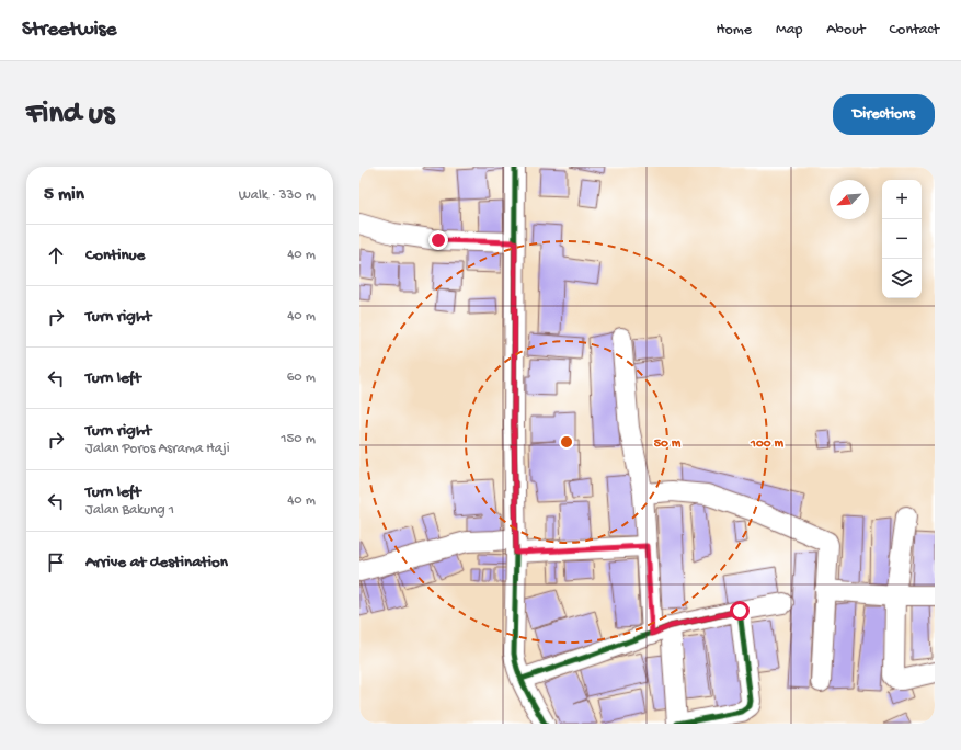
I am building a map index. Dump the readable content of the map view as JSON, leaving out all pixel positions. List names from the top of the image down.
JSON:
{
  "north": "bottom left",
  "page": {
    "header": "Streetwise",
    "nav": [
      "Home",
      "Map",
      "About",
      "Contact"
    ],
    "buttons": "Directions",
    "title": "Find us",
    "heading": ["5 min", "Walk · 330 m"],
    "map_buttons": ["+", "−"],
    "list": [
      ["Continue", "40 m"],
      ["Turn right", "40 m"],
      ["Turn left", "60 m"],
      ["Turn right", "Jalan Poros Asrama Haji", "150 m"],
      ["Turn left", "Jalan Bakung 1", "40 m"],
      "Arrive at destination"
    ]
  },
  "rings": ["50 m", "100 m"]
}
